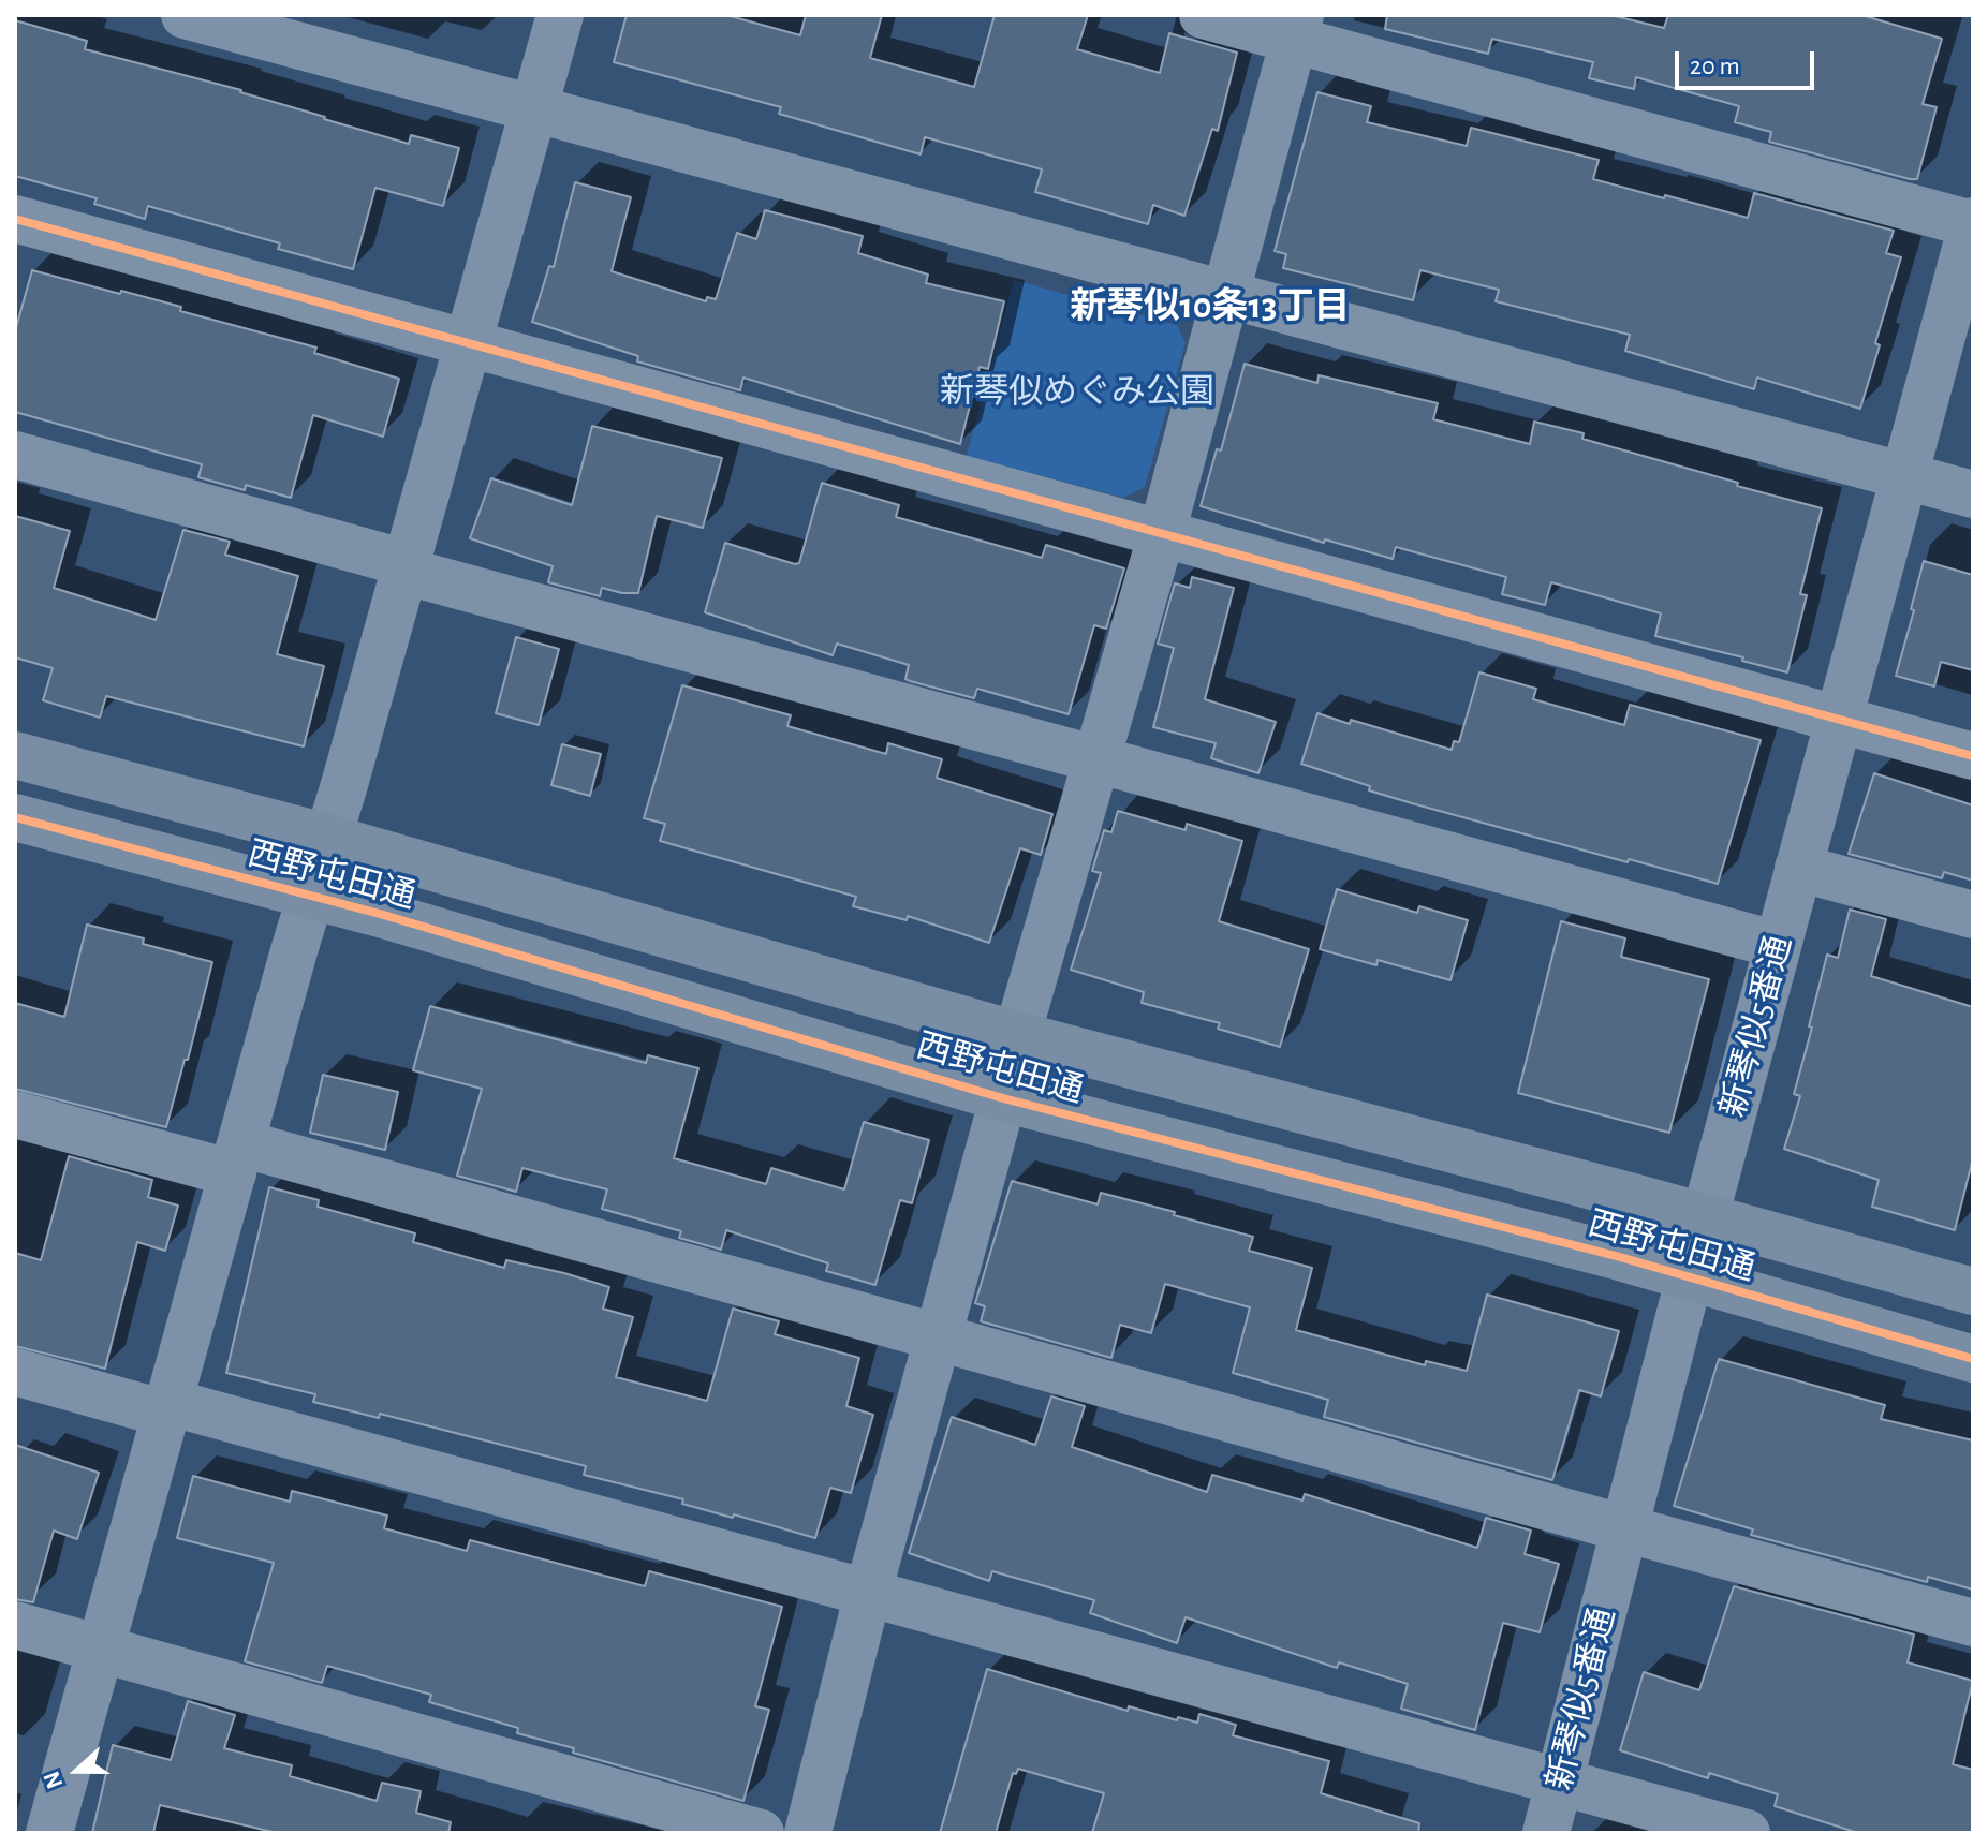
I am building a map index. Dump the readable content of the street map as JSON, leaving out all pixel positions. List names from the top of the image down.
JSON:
{
  "streets": {
    "street": ["西野屯田通", "新琴似5番通"]
  },
  "crossings": [
    ["西野屯田通", "新琴似5番通"]
  ],
  "districts": ["新琴似10条13丁目"],
  "parks": ["新琴似めぐみ公園"],
  "scale_bar": "20 m",
  "north": "left"
}
